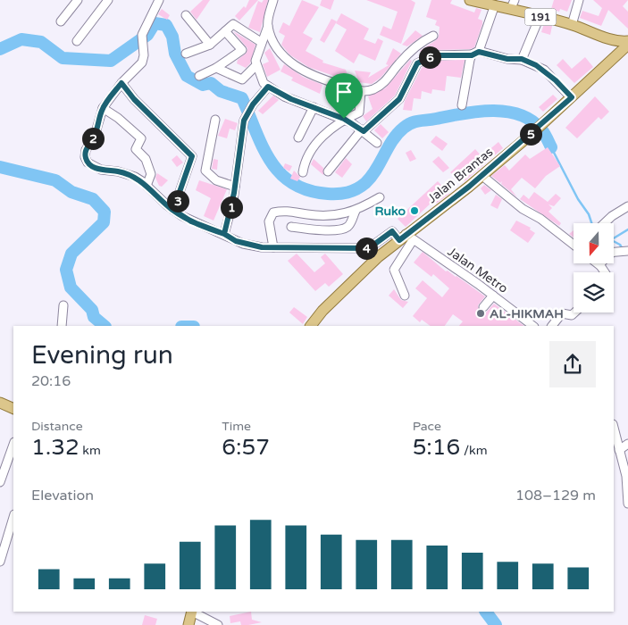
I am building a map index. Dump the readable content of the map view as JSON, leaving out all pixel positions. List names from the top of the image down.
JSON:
{
  "streets": {
    "main road": ["191", "Jalan Brantas"],
    "street": ["Jalan Metro"]
  },
  "crossings": [
    ["Jalan Brantas", "Jalan Metro"]
  ],
  "places": ["Ruko", "AL-HIKMAH"],
  "north": "bottom",
  "page": {
    "pins": [
      "6",
      "5",
      "2",
      "3",
      "1",
      "4"
    ],
    "heading": ["Evening run", "20:16"],
    "stats": [
      ["Distance", "1.32 km"],
      ["Time", "6:57"],
      ["Pace", "5:16 /km"]
    ],
    "chart": ["Elevation", "108–129 m"]
  }
}
